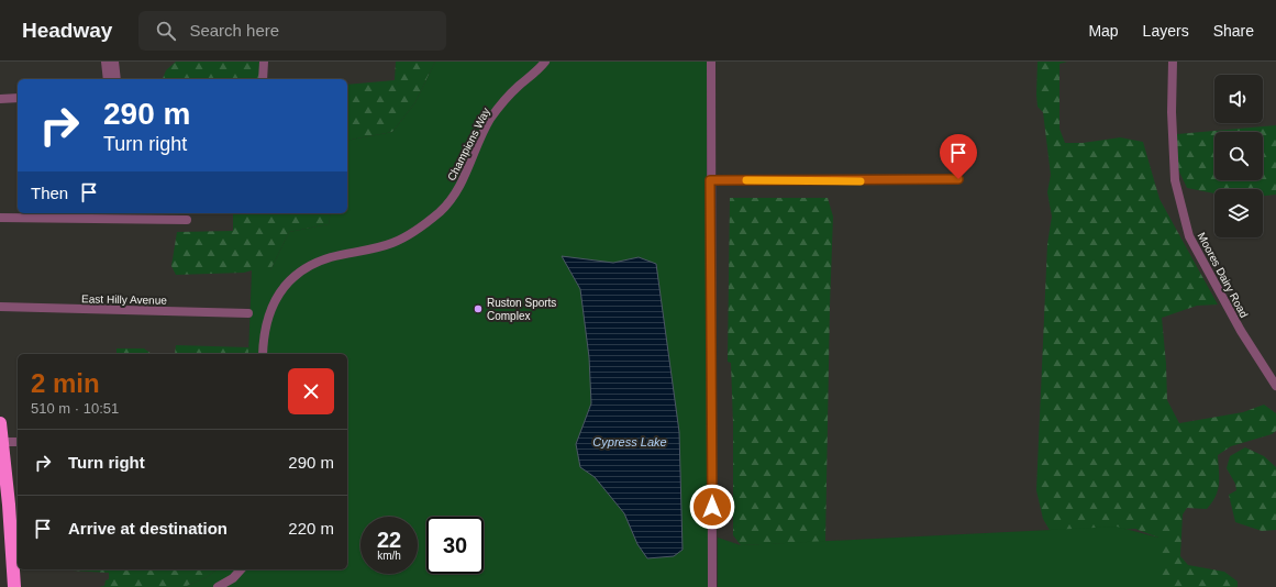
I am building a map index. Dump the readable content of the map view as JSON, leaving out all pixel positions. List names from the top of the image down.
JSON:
{
  "streets": {
    "street": ["Champions Way", "Moores Dairy Road", "East Hilly Avenue"]
  },
  "water": ["Cypress Lake"],
  "places": ["Ruston Sports Complex"],
  "page": {
    "header": "Headway",
    "search": "Search here",
    "nav": ["Map", "Layers", "Share"],
    "turn": ["290 m", "Turn right"],
    "then": "Then",
    "heading": ["2 min", "510 m · 10:51"],
    "list": [
      {
        "name": "Turn right",
        "value": "290 m"
      },
      {
        "name": "Arrive at destination",
        "value": "220 m"
      }
    ],
    "speed": "22 km/h",
    "limit": "30"
  }
}
